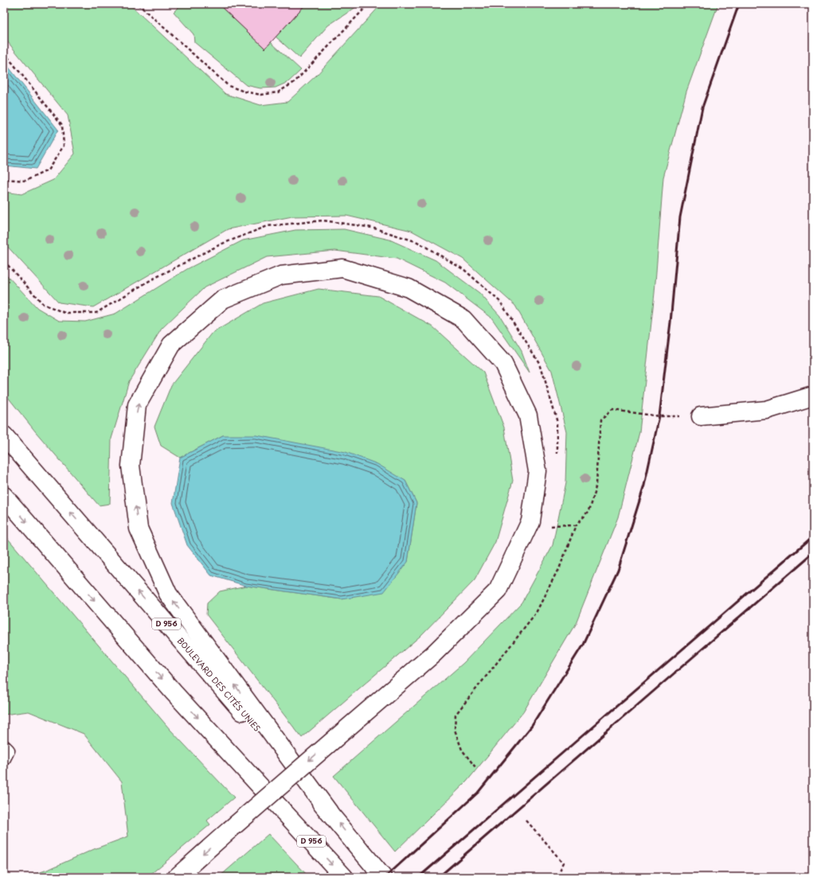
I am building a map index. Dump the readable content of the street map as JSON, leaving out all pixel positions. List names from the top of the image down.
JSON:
{
  "streets": {
    "main road": ["D 956", "BOULEVARD DES CITÉS UNIES"]
  }
}
